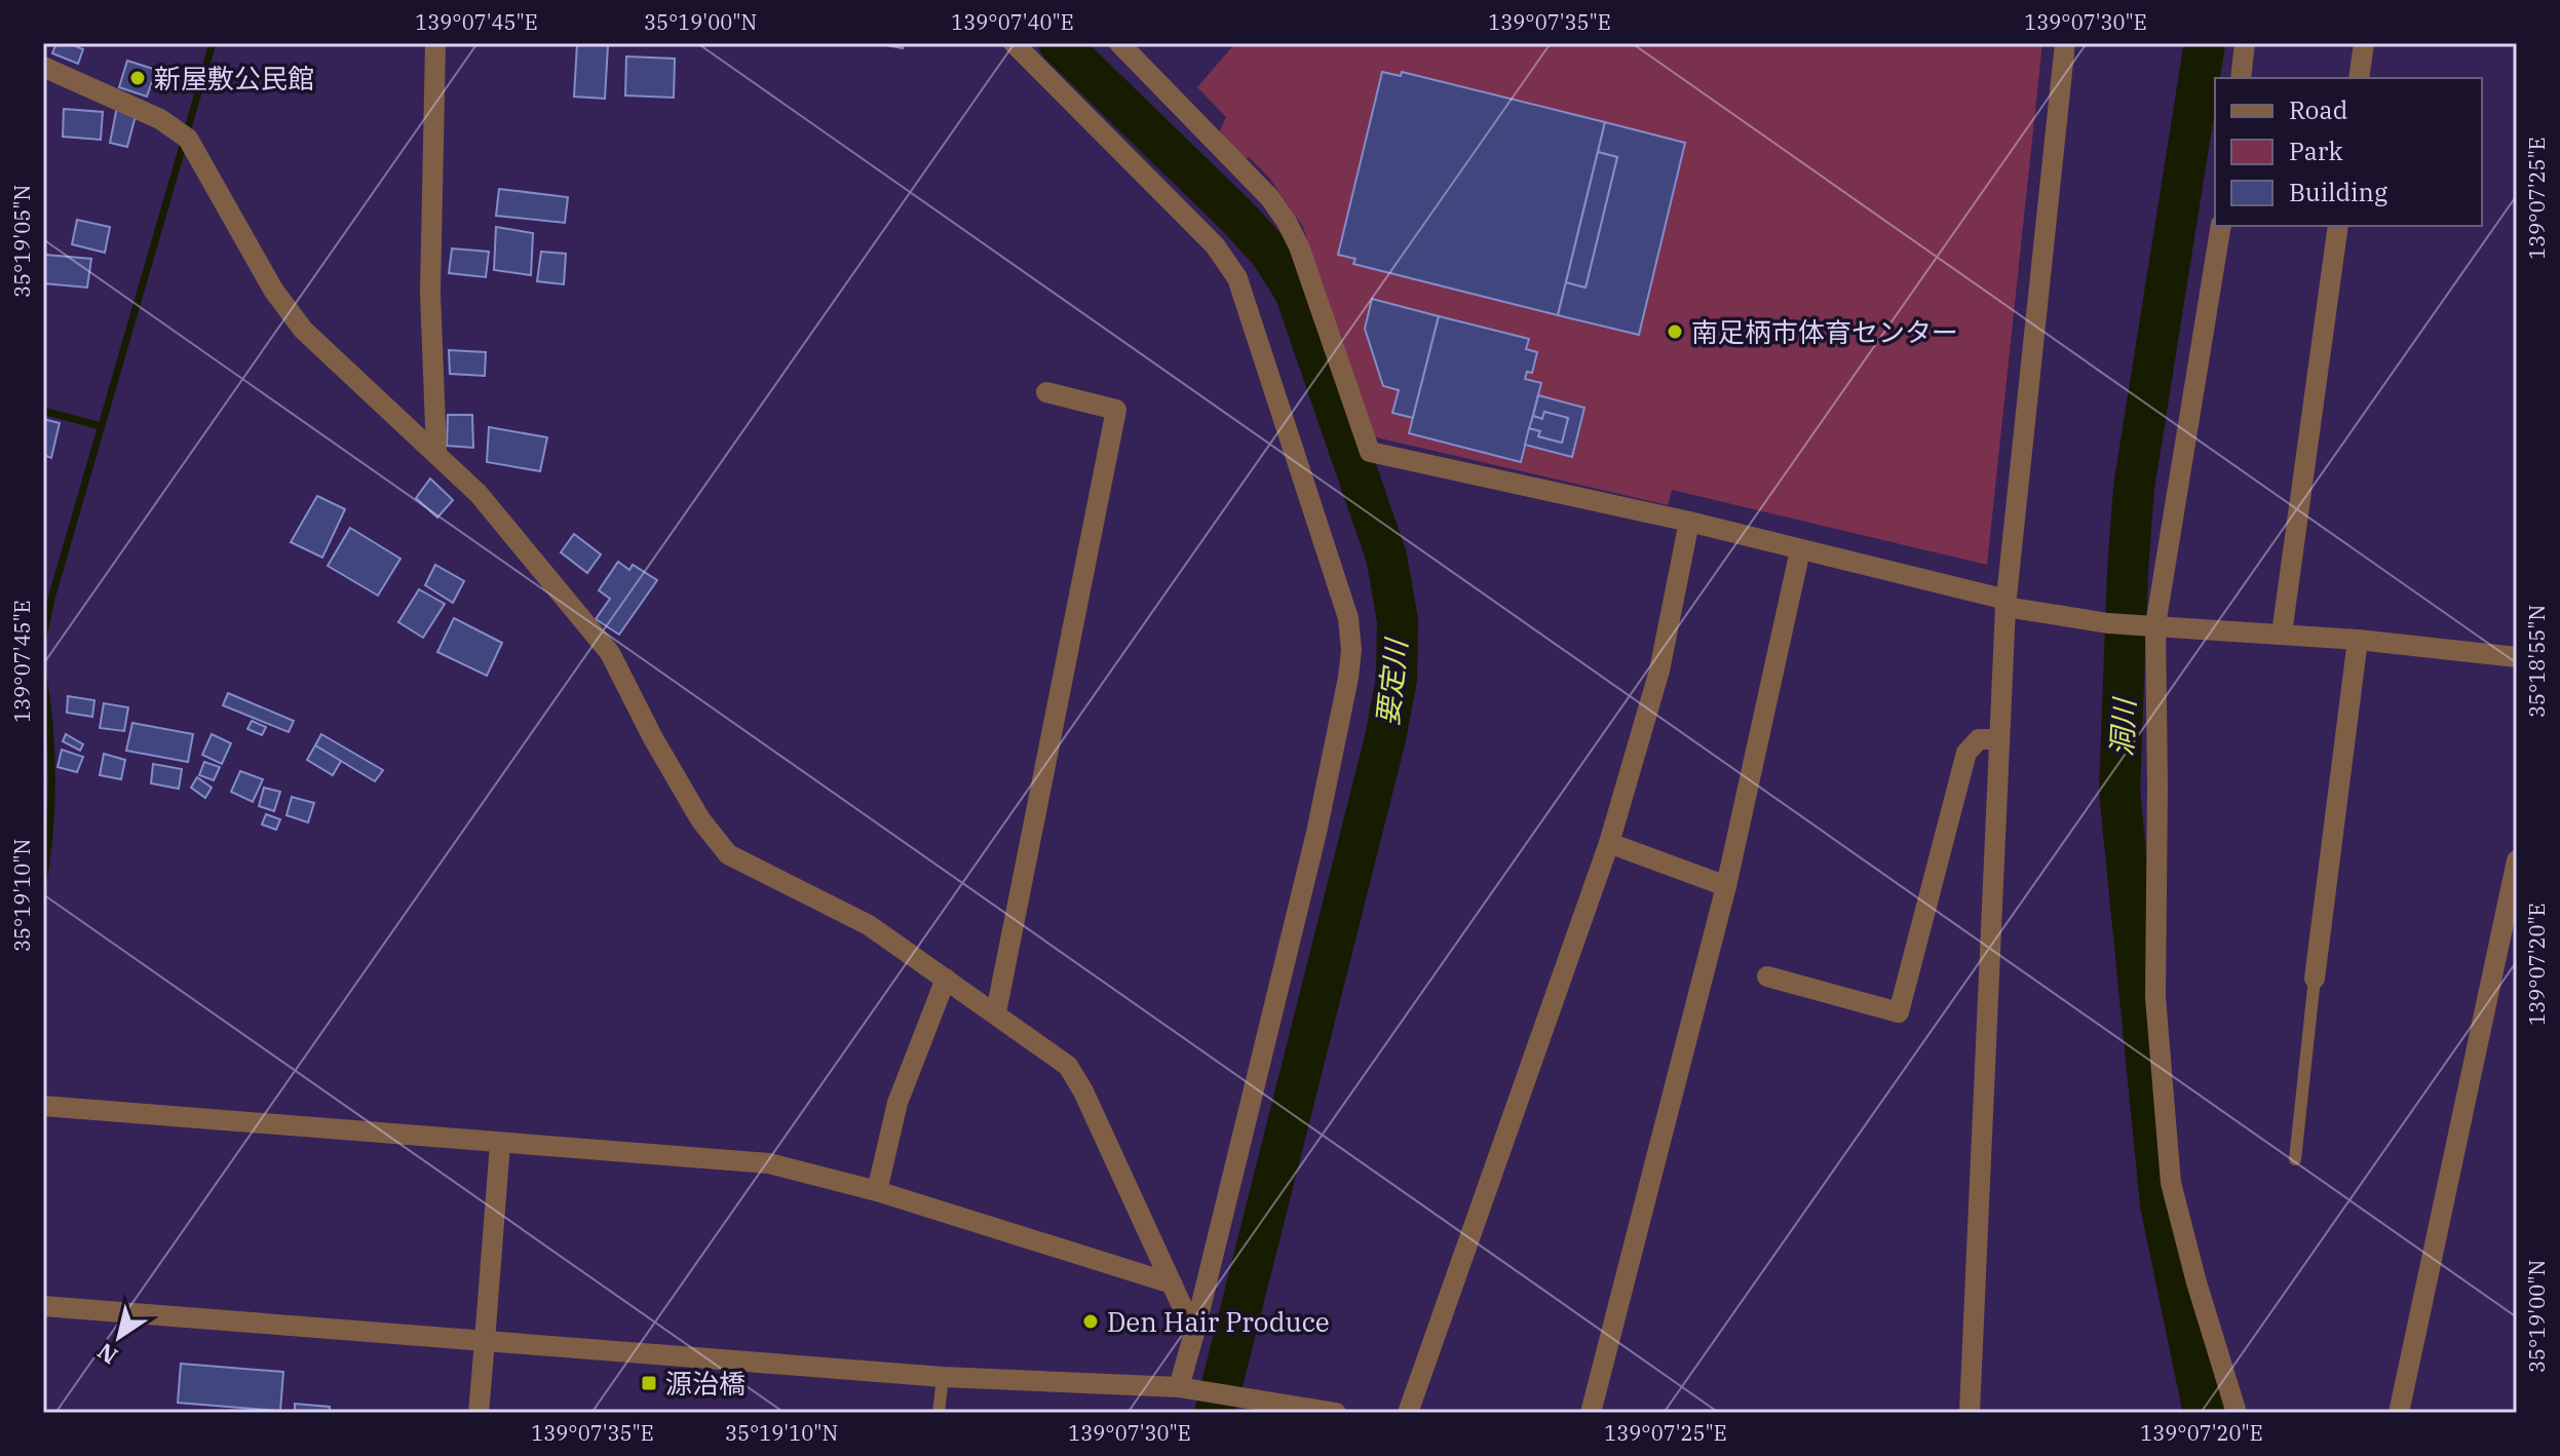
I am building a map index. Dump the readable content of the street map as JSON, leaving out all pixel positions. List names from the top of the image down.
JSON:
{
  "water": ["要定川", "洞川"],
  "places": {
    "other": ["新屋敷公民館", "南足柄市体育センター", "Den Hair Produce"],
    "transit": ["源治橋"]
  },
  "legend": ["Road", "Park", "Building"],
  "north": "bottom left",
  "coordinates": [
    "139°07'45\"E",
    "35°19'00\"N",
    "139°07'40\"E",
    "139°07'35\"E",
    "139°07'30\"E",
    "139°07'25\"E",
    "35°19'05\"N",
    "35°18'55\"N",
    "35°19'10\"N",
    "139°07'20\"E"
  ]
}
